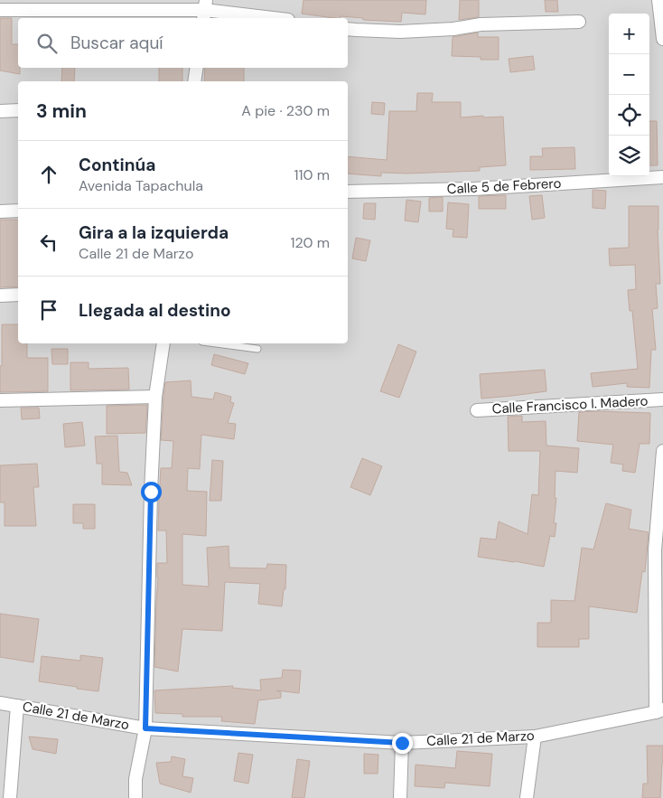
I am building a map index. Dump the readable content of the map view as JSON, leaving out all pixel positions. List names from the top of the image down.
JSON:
{
  "streets": {
    "street": ["Calle 5 de Febrero", "Calle Francisco I. Madero", "Calle 21 de Marzo"]
  },
  "page": {
    "map_buttons": ["+", "−"],
    "search": "Buscar aquí",
    "heading": ["3 min", "A pie · 230 m"],
    "list": [
      ["Continúa", "Avenida Tapachula", "110 m"],
      ["Gira a la izquierda", "Calle 21 de Marzo", "120 m"],
      "Llegada al destino"
    ]
  }
}
